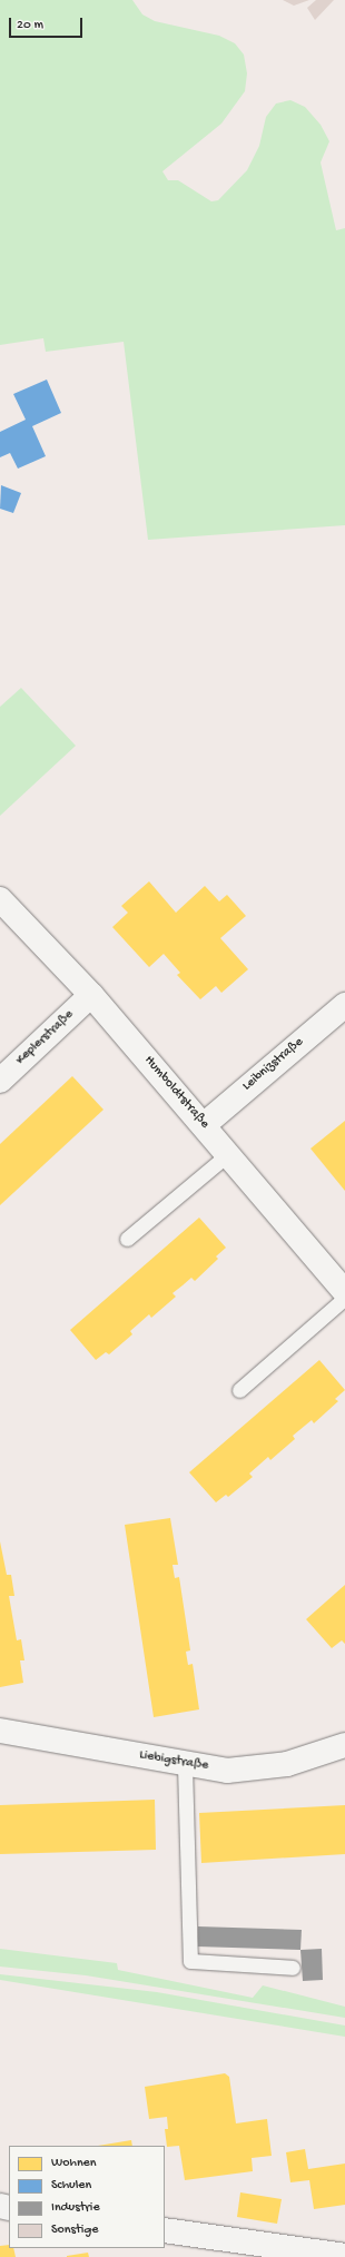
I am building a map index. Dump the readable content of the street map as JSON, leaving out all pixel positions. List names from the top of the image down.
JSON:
{
  "streets": {
    "street": [
      "Keplerstraße",
      "Leibnizstraße",
      "Humboldtstraße",
      "Liebigstraße"
    ]
  },
  "crossings": [
    ["Keplerstraße", "Humboldtstraße"],
    ["Leibnizstraße", "Humboldtstraße"]
  ],
  "legend": [
    "Wohnen",
    "Schulen",
    "Industrie",
    "Sonstige"
  ],
  "scale_bar": "20 m"
}
